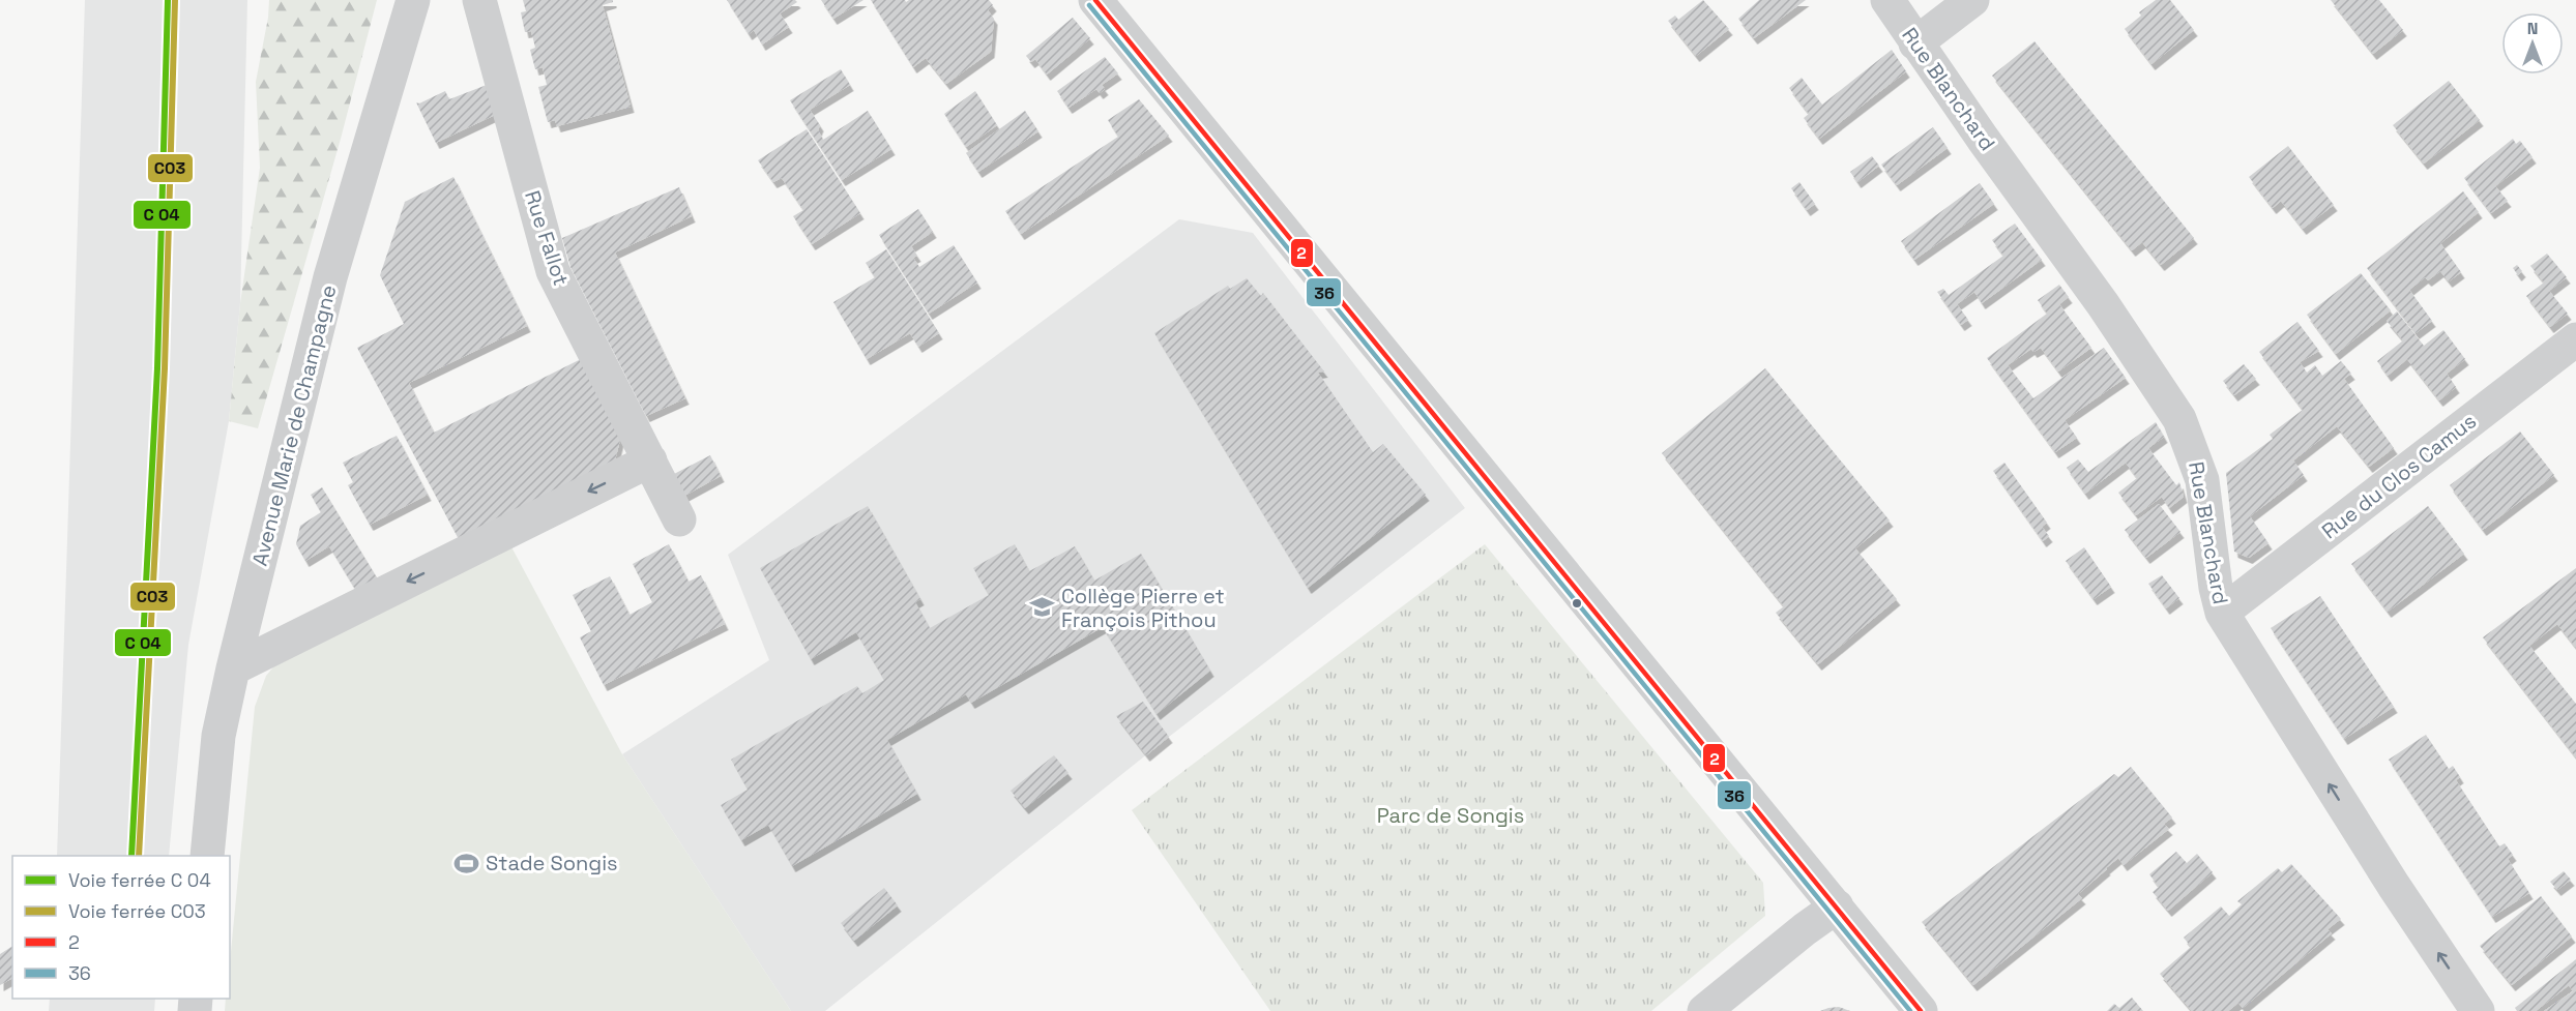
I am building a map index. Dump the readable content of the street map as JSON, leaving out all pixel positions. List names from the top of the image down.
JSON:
{
  "streets": {
    "street": [
      "Rue Blanchard",
      "Rue Fallot",
      "Avenue Marie de Champagne",
      "Rue du Clos Camus"
    ]
  },
  "crossings": [
    ["Rue Blanchard", "Rue du Clos Camus"]
  ],
  "one_way": ["Rue Blanchard"],
  "parks": ["Parc de Songis"],
  "places": {
    "school or university": ["Collège Pierre et François Pithou"],
    "sports": ["Stade Songis"]
  },
  "lines": ["rail line C03", "transit line 2", "transit line 36"],
  "legend": [
    "Voie ferrée C 04",
    "Voie ferrée C03",
    "2",
    "36"
  ],
  "north": "top"
}
